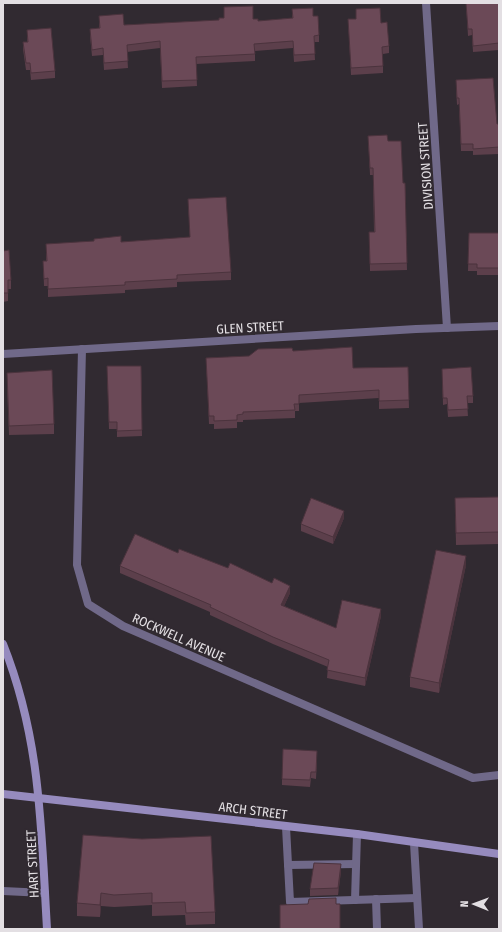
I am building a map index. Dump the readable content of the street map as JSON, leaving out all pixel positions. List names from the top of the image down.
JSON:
{
  "streets": {
    "main road": ["ARCH STREET", "HART STREET"],
    "street": ["DIVISION STREET", "GLEN STREET", "ROCKWELL AVENUE"]
  },
  "crossings": [
    ["DIVISION STREET", "GLEN STREET"],
    ["GLEN STREET", "ROCKWELL AVENUE"],
    ["ARCH STREET", "HART STREET"]
  ],
  "north": "left"
}
